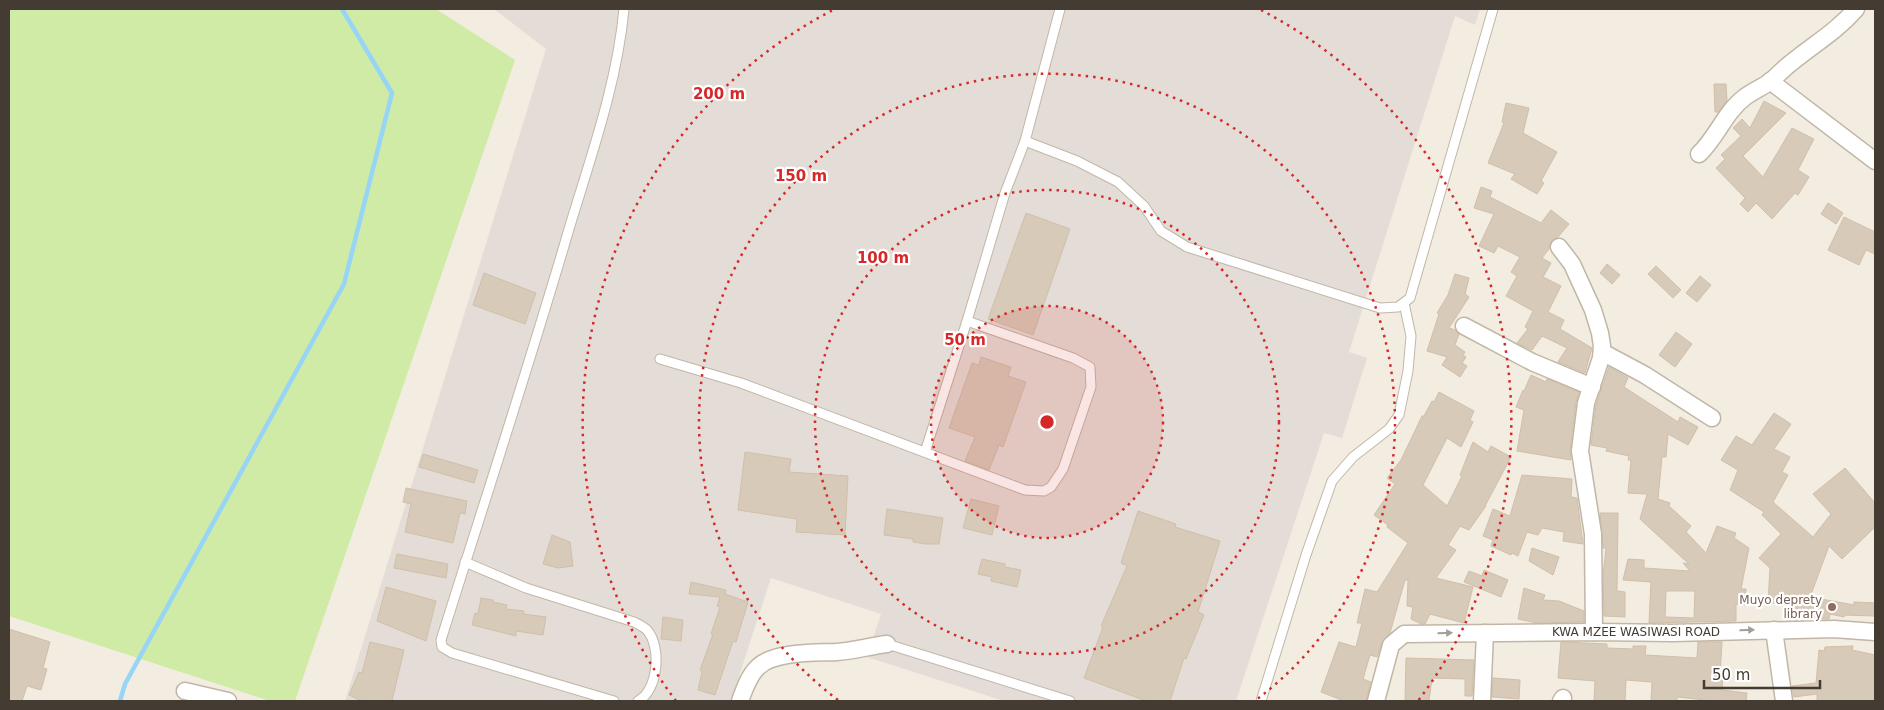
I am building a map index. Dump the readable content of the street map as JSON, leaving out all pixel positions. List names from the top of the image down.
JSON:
{
  "streets": {
    "street": ["KWA MZEE WASIWASI ROAD"]
  },
  "one_way": ["KWA MZEE WASIWASI ROAD"],
  "places": ["Muyo deprety library"],
  "scale_bar": "50 m",
  "rings": [
    "200 m",
    "150 m",
    "100 m",
    "50 m"
  ]
}
